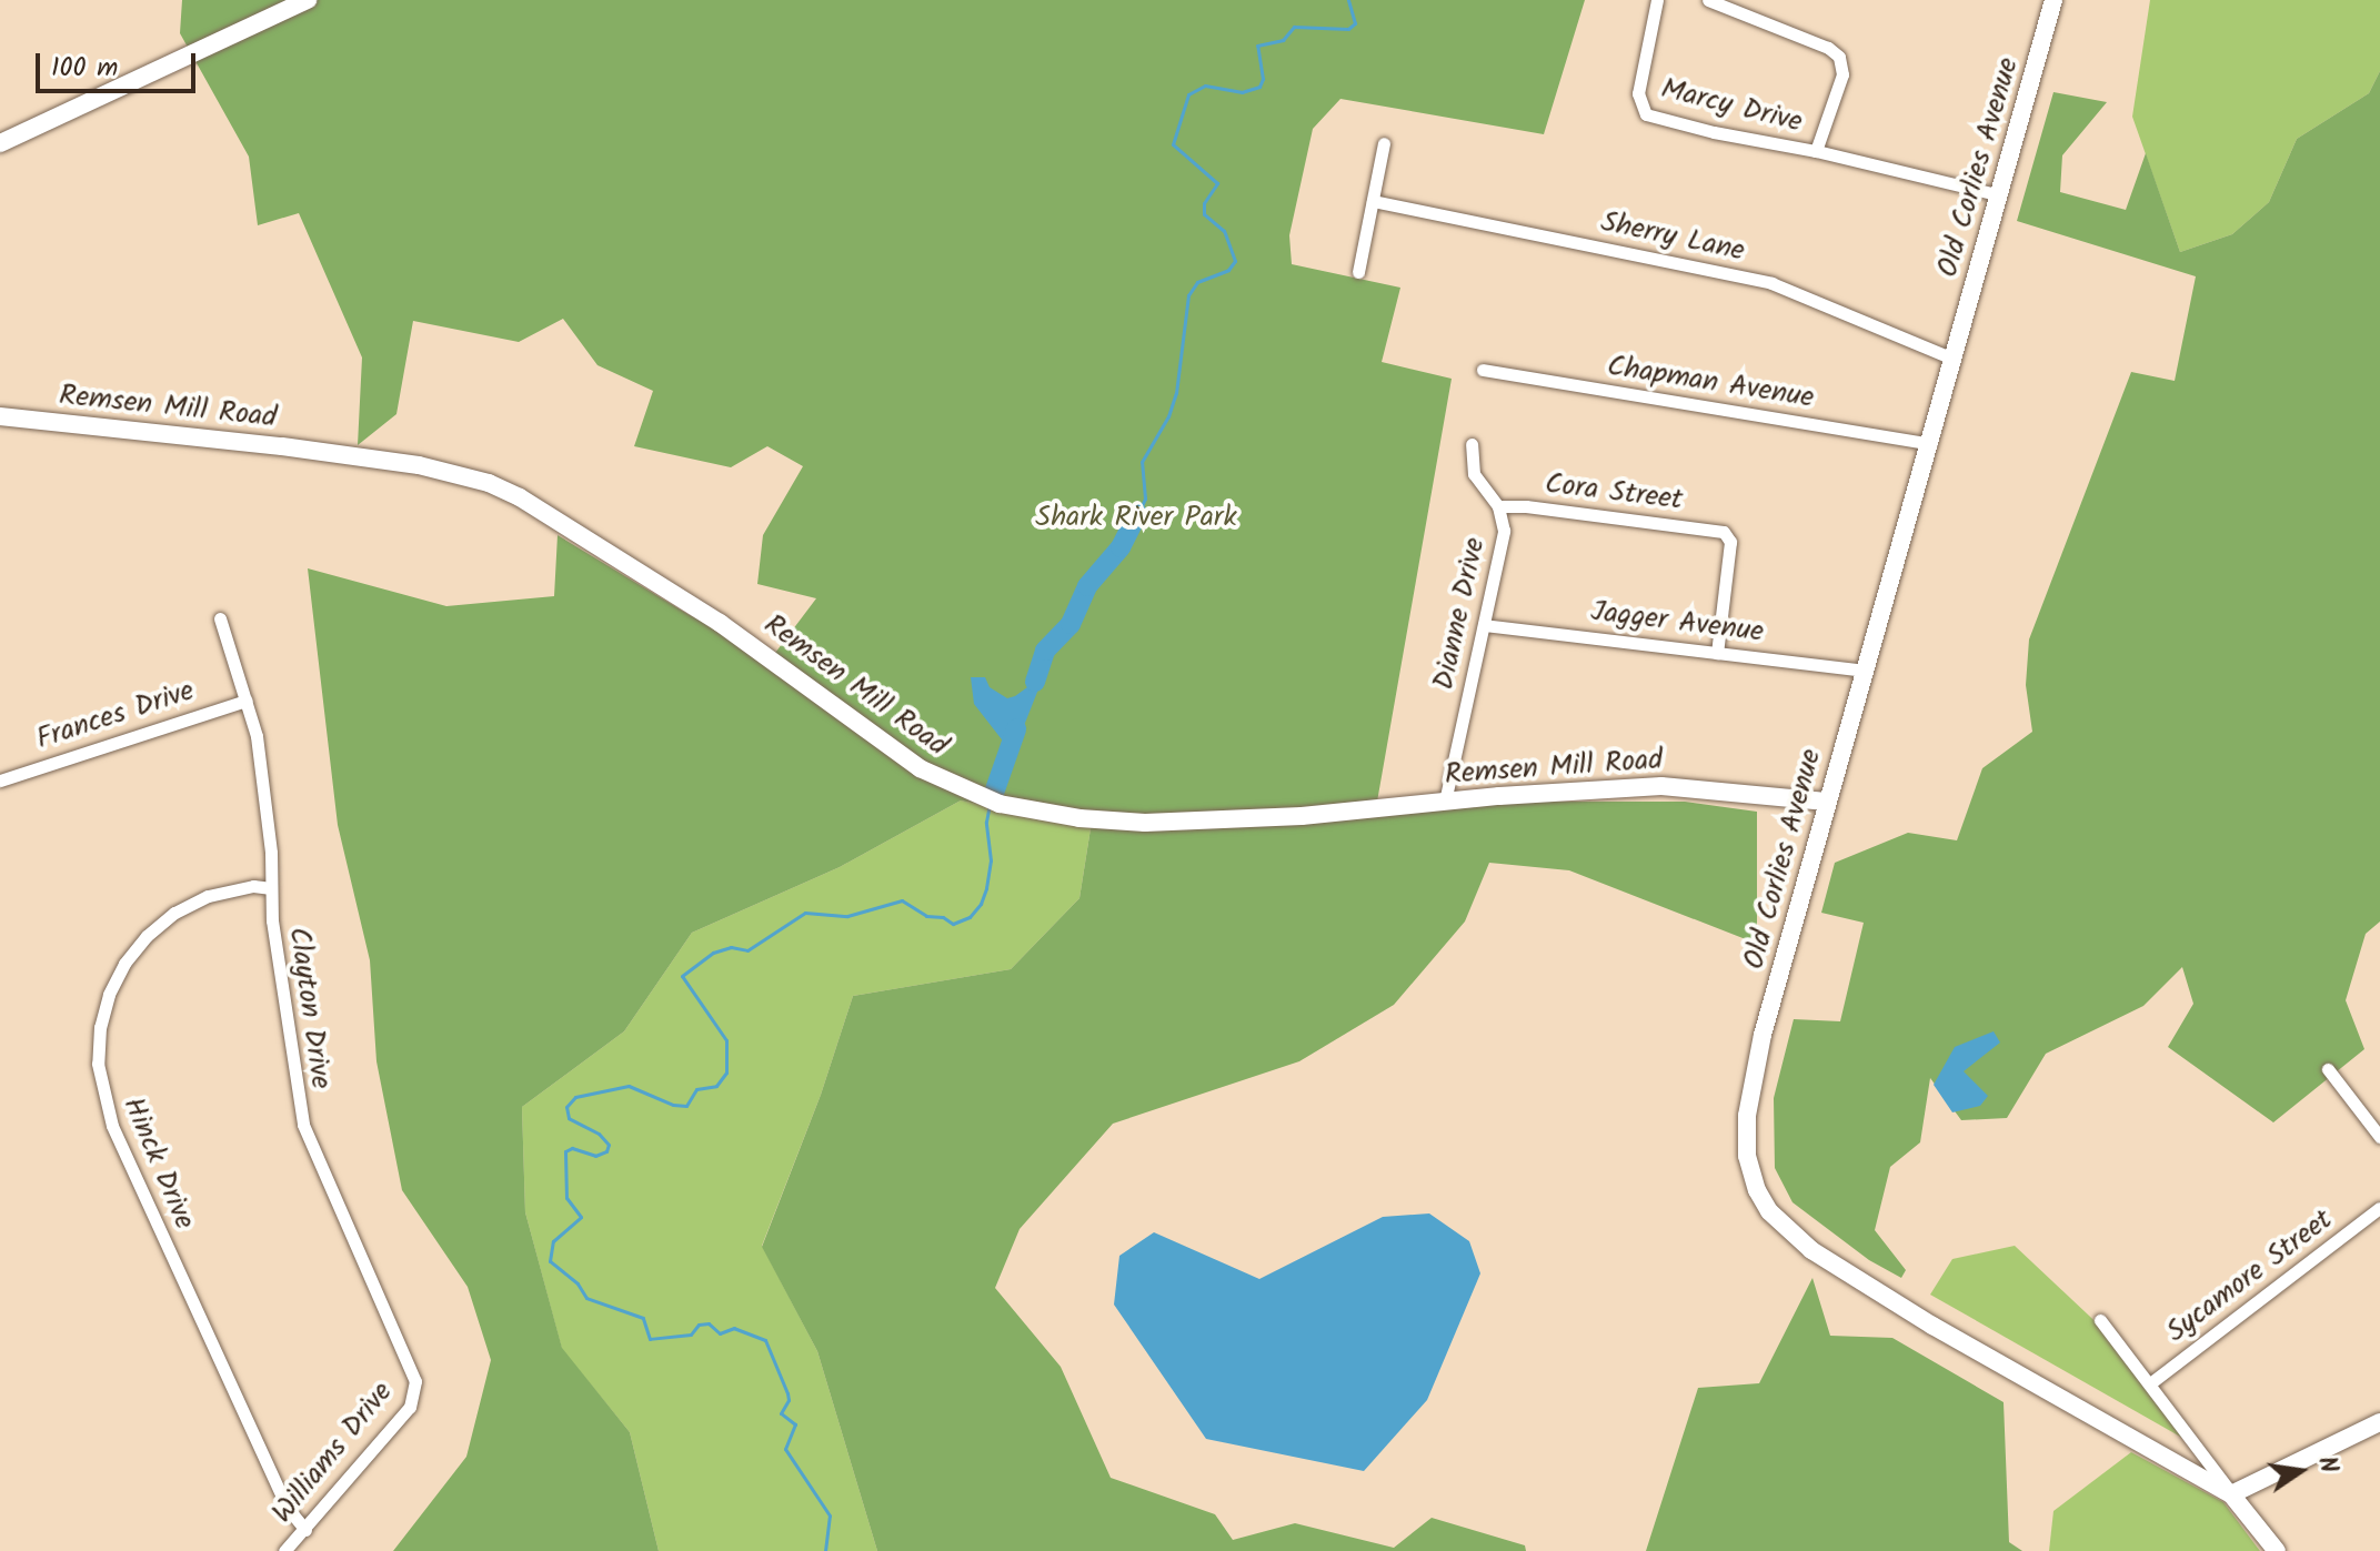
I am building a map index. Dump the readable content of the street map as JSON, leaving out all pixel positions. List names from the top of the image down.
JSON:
{
  "streets": {
    "street": [
      "Marcy Drive",
      "Old Corlies Avenue",
      "Sherry Lane",
      "Chapman Avenue",
      "Remsen Mill Road",
      "Cora Street",
      "Dianne Drive",
      "Jagger Avenue",
      "Frances Drive",
      "Clayton Drive",
      "Hinck Drive",
      "Sycamore Street",
      "Williams Drive"
    ]
  },
  "crossings": [
    ["Marcy Drive", "Old Corlies Avenue"],
    ["Old Corlies Avenue", "Sherry Lane"],
    ["Old Corlies Avenue", "Chapman Avenue"],
    ["Old Corlies Avenue", "Remsen Mill Road"],
    ["Old Corlies Avenue", "Jagger Avenue"],
    ["Old Corlies Avenue", "Sycamore Street"],
    ["Remsen Mill Road", "Dianne Drive"],
    ["Cora Street", "Dianne Drive"],
    ["Cora Street", "Jagger Avenue"],
    ["Dianne Drive", "Jagger Avenue"],
    ["Frances Drive", "Clayton Drive"],
    ["Clayton Drive", "Hinck Drive"],
    ["Clayton Drive", "Williams Drive"],
    ["Hinck Drive", "Williams Drive"]
  ],
  "parks": ["Shark River Park"],
  "scale_bar": "100 m",
  "north": "right"
}
